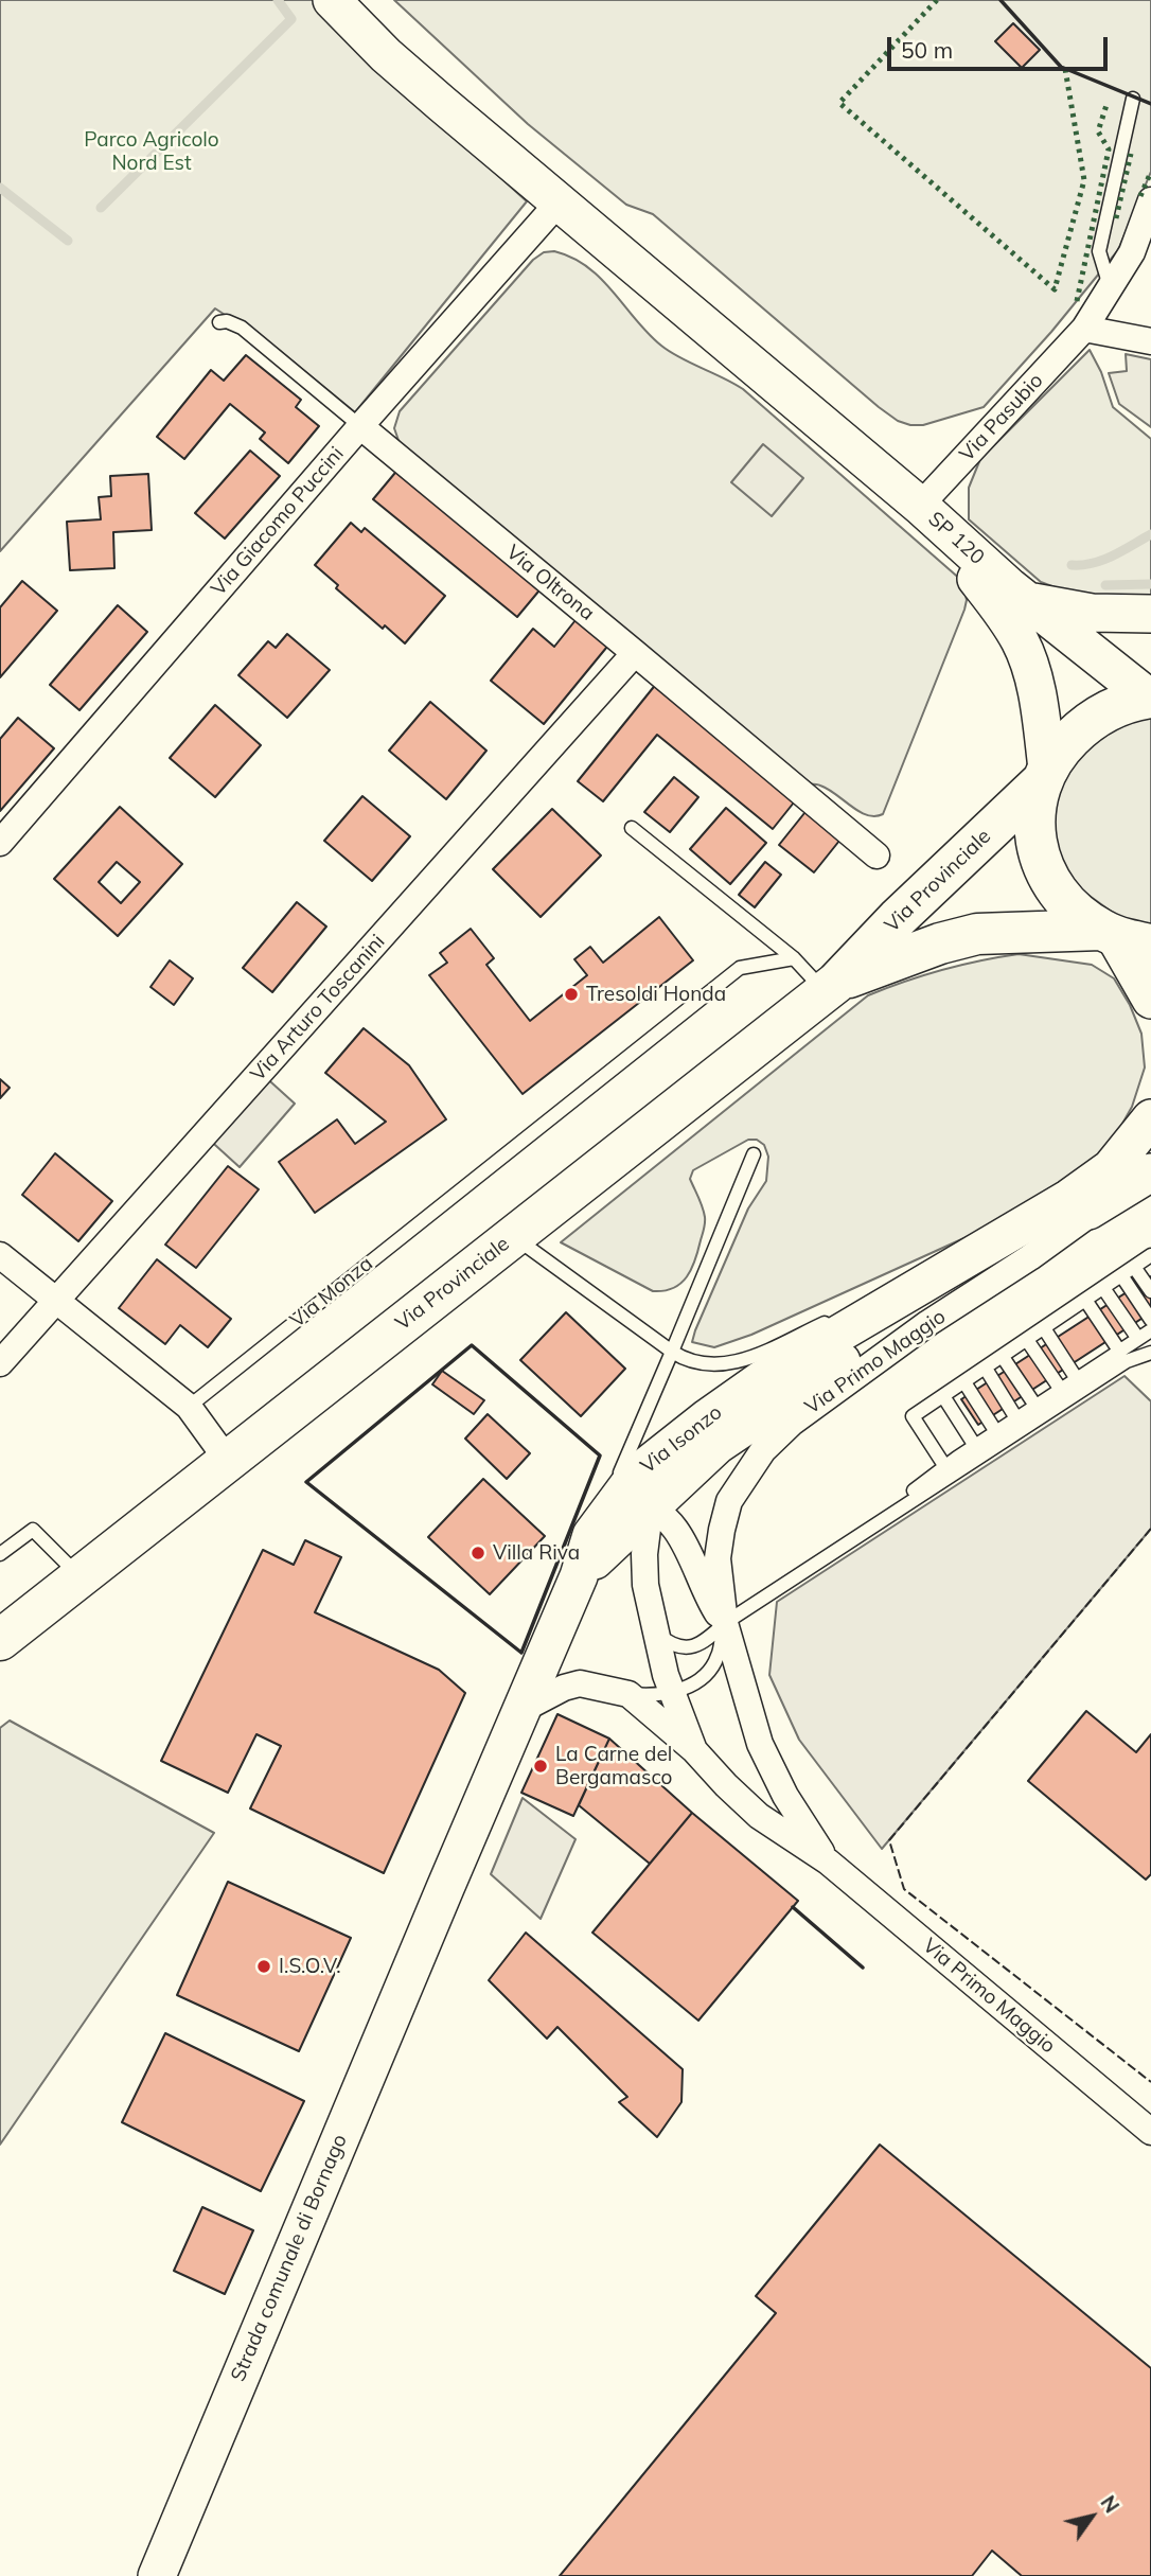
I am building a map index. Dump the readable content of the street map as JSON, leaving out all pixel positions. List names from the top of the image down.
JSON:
{
  "streets": {
    "main road": ["Via Provinciale"],
    "street": [
      "Via Pasubio",
      "Via Giacomo Puccini",
      "SP 120",
      "Via Oltrona",
      "Via Arturo Toscanini",
      "Via Primo Maggio",
      "Via Isonzo",
      "Strada comunale di Bornago"
    ],
    "lane": ["Via Monza"]
  },
  "crossings": [
    ["Via Pasubio", "SP 120"],
    ["Via Giacomo Puccini", "SP 120"],
    ["Via Giacomo Puccini", "Via Oltrona"],
    ["SP 120", "Via Provinciale"],
    ["Via Oltrona", "Via Arturo Toscanini"],
    ["Via Primo Maggio", "Via Isonzo"],
    ["Via Isonzo", "Strada comunale di Bornago"]
  ],
  "parks": ["Parco Agricolo Nord Est"],
  "places": [
    "Tresoldi Honda",
    "Villa Riva",
    "La Carne del Bergamasco",
    "I.S.O.V."
  ],
  "scale_bar": "50 m",
  "north": "top right"
}
